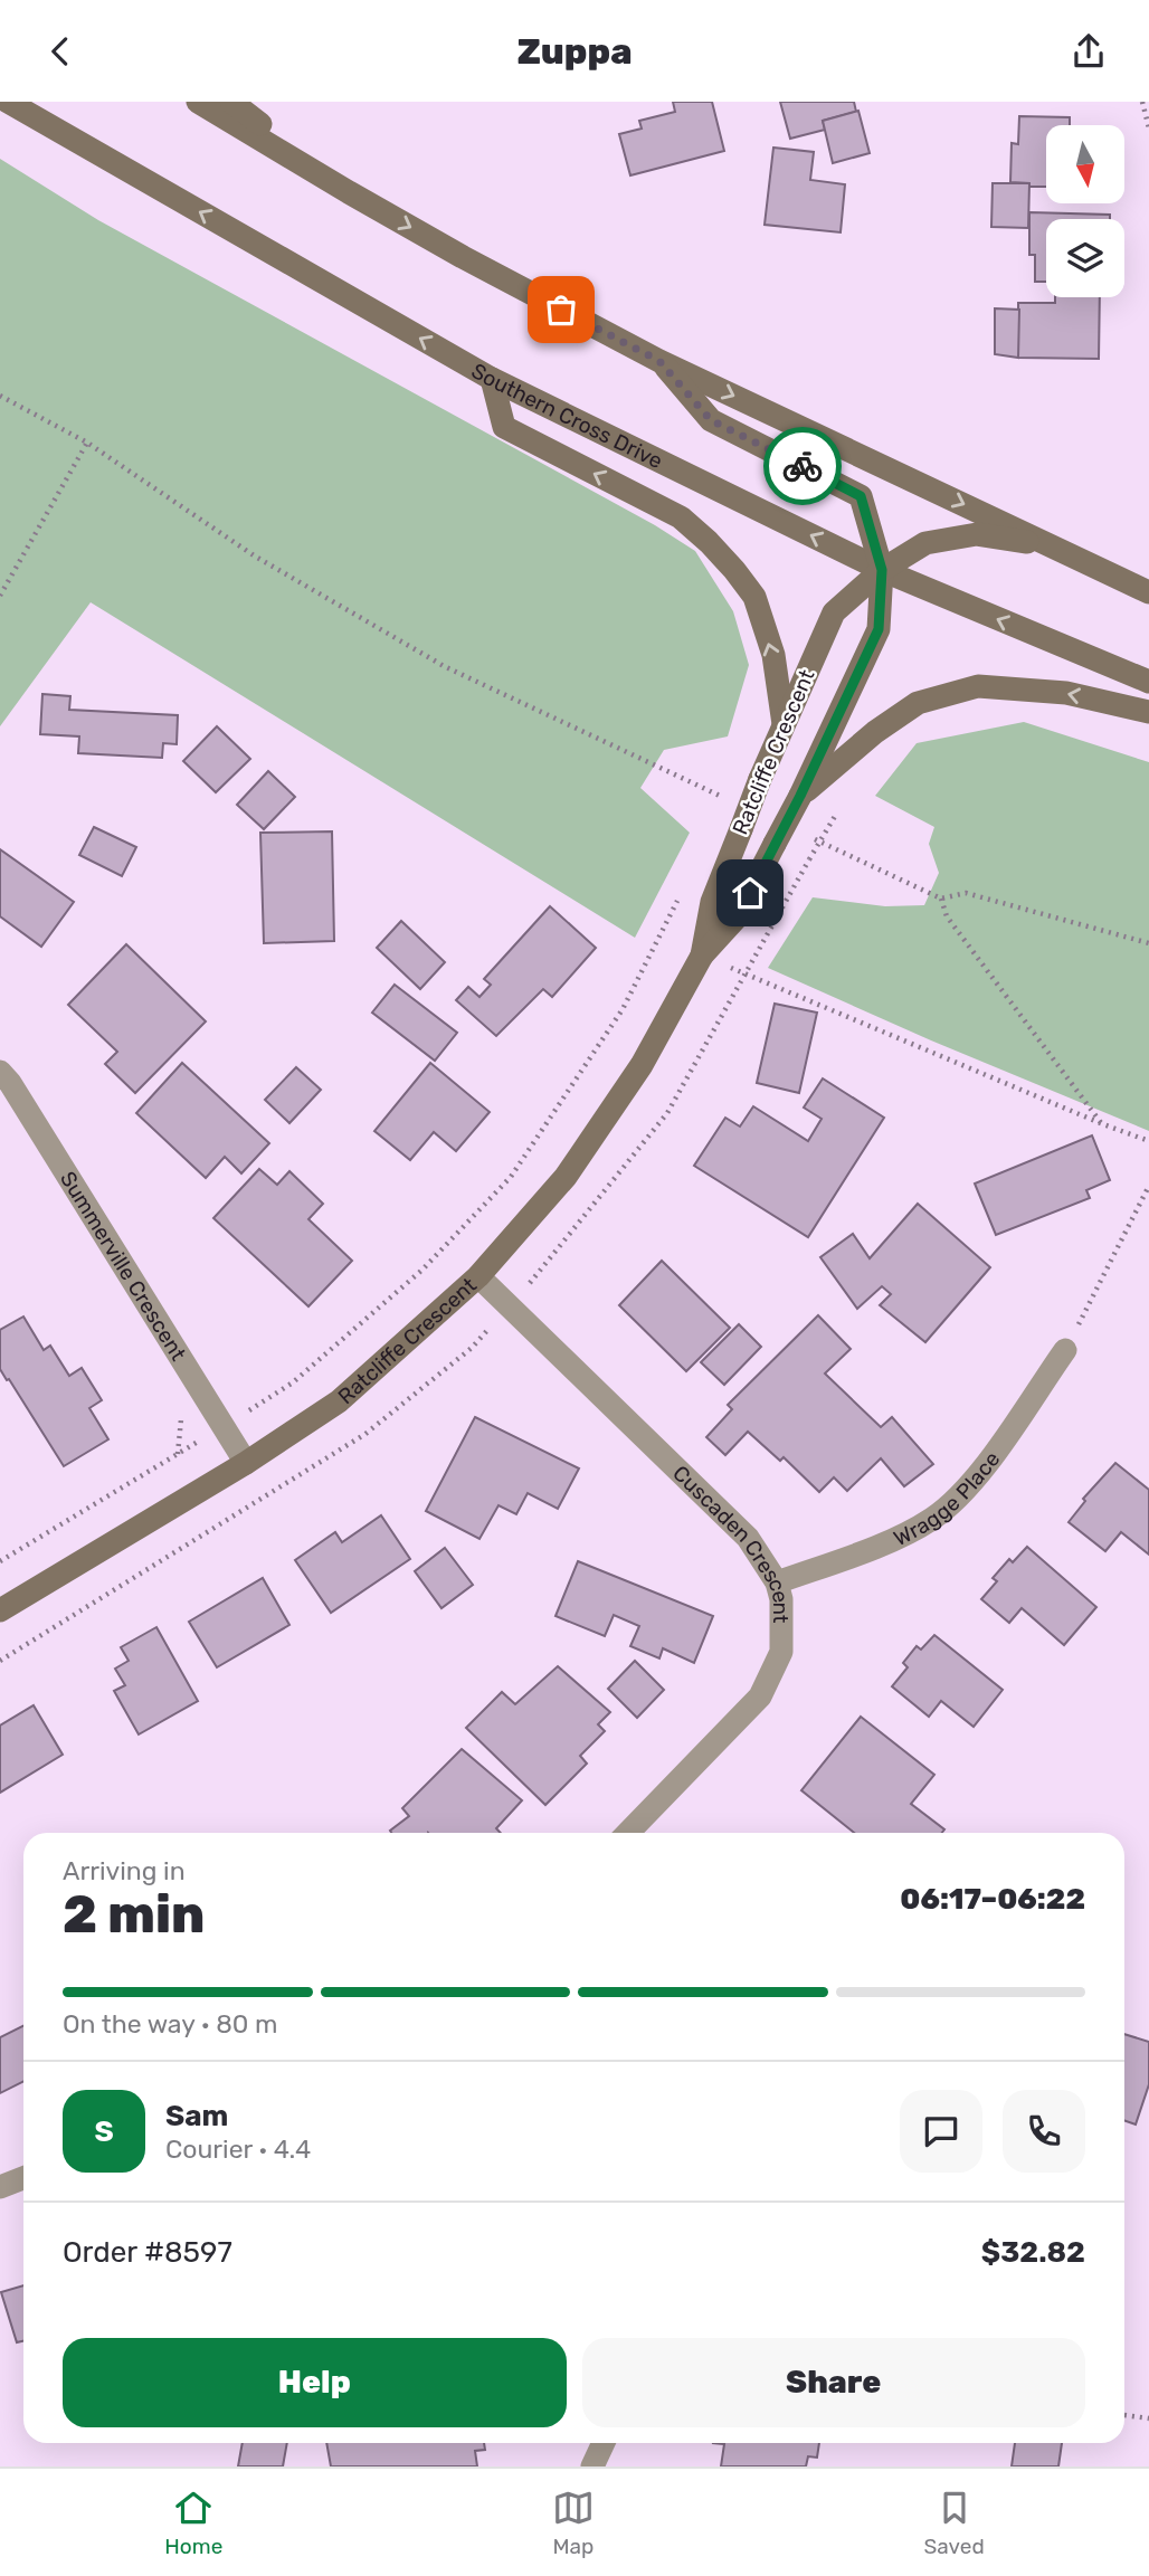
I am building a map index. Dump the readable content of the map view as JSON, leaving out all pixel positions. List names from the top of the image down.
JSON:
{
  "streets": {
    "main road": ["Southern Cross Drive", "Ratcliffe Crescent"],
    "street": ["Summerville Crescent", "Wragge Place", "Cuscaden Crescent"]
  },
  "crossings": [
    ["Southern Cross Drive", "Ratcliffe Crescent"],
    ["Ratcliffe Crescent", "Summerville Crescent"],
    ["Ratcliffe Crescent", "Cuscaden Crescent"],
    ["Wragge Place", "Cuscaden Crescent"]
  ],
  "north": "bottom",
  "page": {
    "header": "Zuppa",
    "heading": ["2 min", "Arriving in", "06:17–06:22"],
    "panel": [
      "Sam",
      "Courier · 4.4",
      "Order #8597",
      "$32.82"
    ],
    "bar": "On the way · 80 m",
    "round": "S",
    "buttons": ["Help", "Share"],
    "tabs": ["Home", "Map", "Saved"]
  }
}
